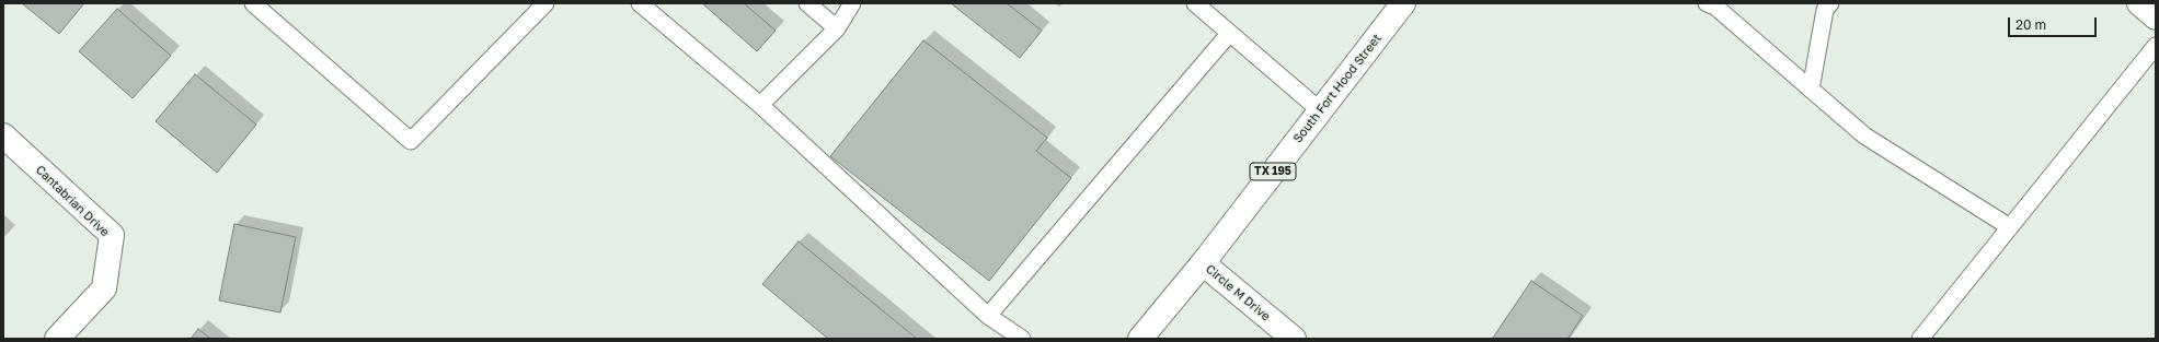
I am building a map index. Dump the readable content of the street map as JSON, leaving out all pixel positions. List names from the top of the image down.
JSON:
{
  "streets": {
    "main road": [
      "South Fort Hood Street",
      "TX 195",
      "Cantabrian Drive",
      "Circle M Drive"
    ]
  },
  "crossings": [
    ["South Fort Hood Street", "Circle M Drive"]
  ],
  "scale_bar": "20 m"
}
